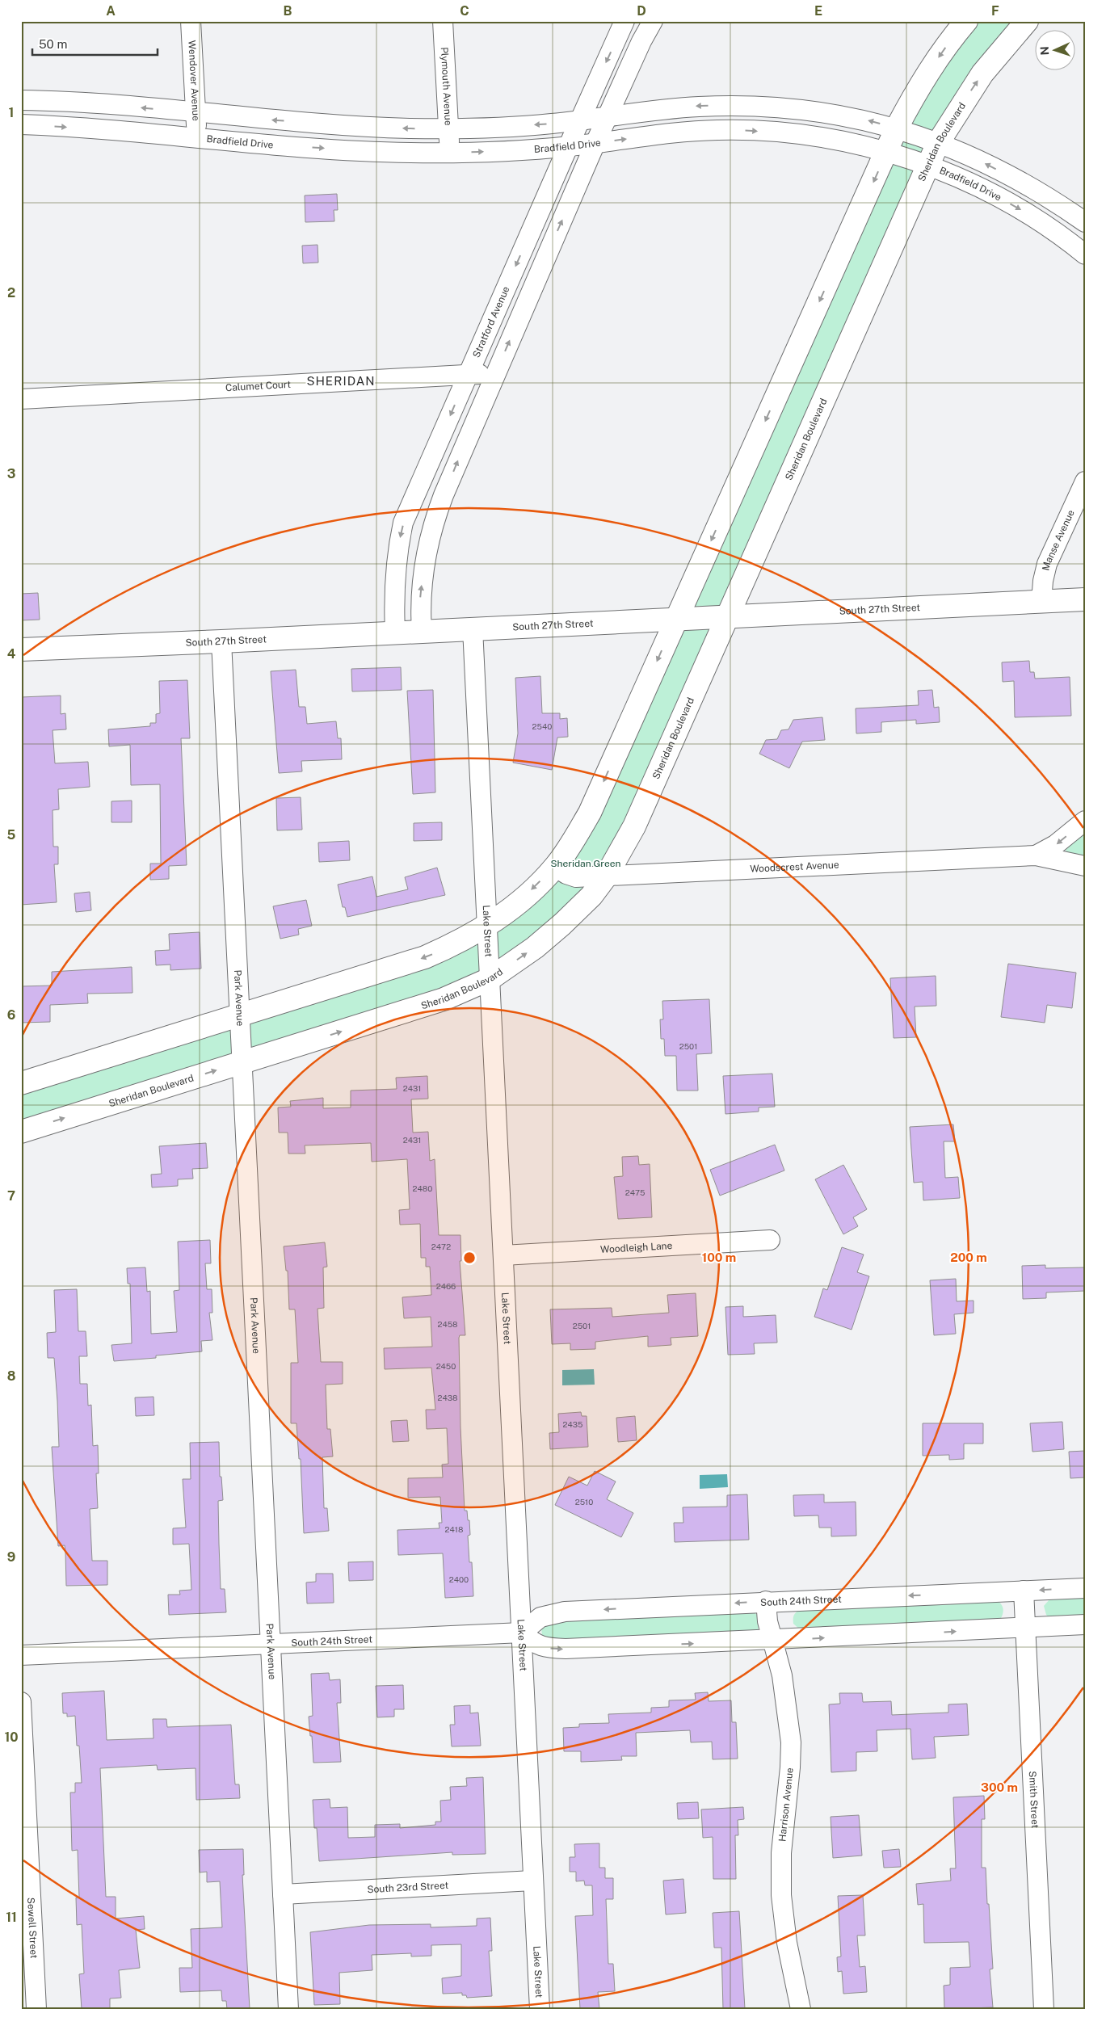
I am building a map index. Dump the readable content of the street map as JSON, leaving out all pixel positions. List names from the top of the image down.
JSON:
{
  "streets": {
    "main road": ["Sheridan Boulevard", "South 27th Street"],
    "street": [
      "Wendover Avenue",
      "Plymouth Avenue",
      "Bradfield Drive",
      "Stratford Avenue",
      "Calumet Court",
      "Manse Avenue",
      "Woodscrest Avenue",
      "Lake Street",
      "Park Avenue",
      "Woodleigh Lane",
      "South 24th Street",
      "Smith Street",
      "Harrison Avenue",
      "South 23rd Street",
      "Sewell Street"
    ]
  },
  "crossings": [
    ["Wendover Avenue", "Bradfield Drive"],
    ["Plymouth Avenue", "Bradfield Drive"],
    ["Bradfield Drive", "Sheridan Boulevard"],
    ["Bradfield Drive", "Stratford Avenue"],
    ["Sheridan Boulevard", "South 27th Street"],
    ["Sheridan Boulevard", "Woodscrest Avenue"],
    ["Sheridan Boulevard", "Lake Street"],
    ["Sheridan Boulevard", "Park Avenue"],
    ["Stratford Avenue", "Calumet Court"],
    ["Stratford Avenue", "South 27th Street"],
    ["Manse Avenue", "South 27th Street"],
    ["South 27th Street", "Lake Street"],
    ["South 27th Street", "Park Avenue"],
    ["Lake Street", "Woodleigh Lane"],
    ["Lake Street", "South 24th Street"],
    ["Lake Street", "South 23rd Street"],
    ["Park Avenue", "South 24th Street"],
    ["Park Avenue", "South 23rd Street"],
    ["South 24th Street", "Smith Street"],
    ["South 24th Street", "Harrison Avenue"]
  ],
  "districts": ["SHERIDAN"],
  "parks": ["Sheridan Green"],
  "house_numbers": [
    "2540",
    "2501",
    "2431",
    "2431",
    "2480",
    "2475",
    "2472",
    "2466",
    "2458",
    "2501",
    "2450",
    "2438",
    "2435",
    "2510",
    "2418",
    "2400"
  ],
  "scale_bar": "50 m",
  "north": "left",
  "grid": {
    "columns": [
      "A",
      "B",
      "C",
      "D",
      "E",
      "F"
    ],
    "rows": [
      "1",
      "2",
      "3",
      "4",
      "5",
      "6",
      "7",
      "8",
      "9",
      "10",
      "11"
    ]
  },
  "rings": ["100 m", "200 m", "300 m"]
}
